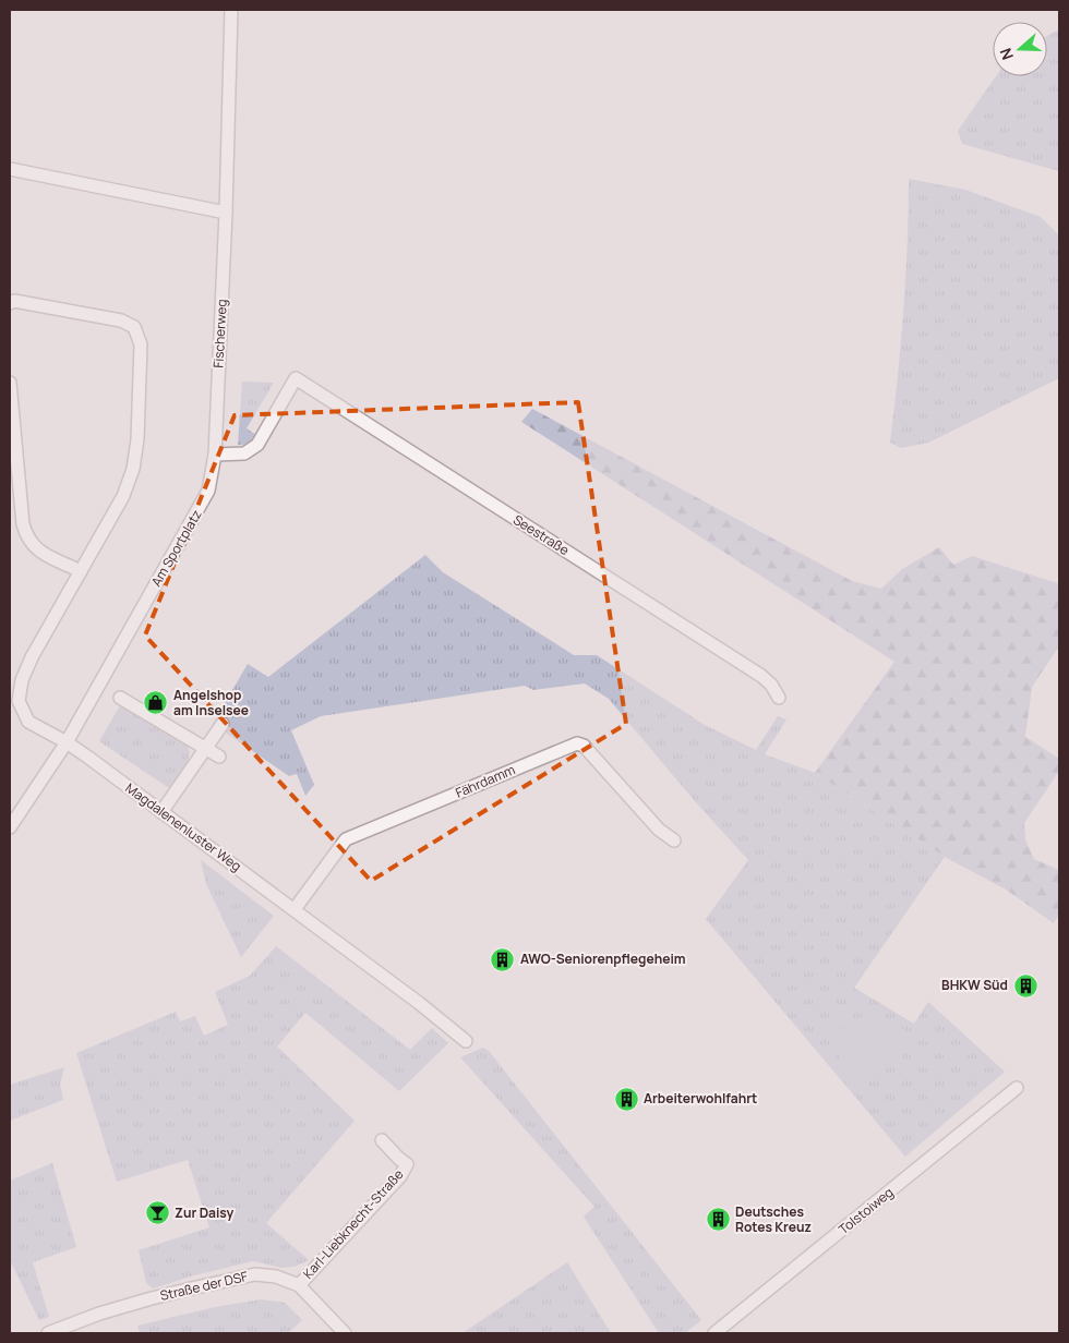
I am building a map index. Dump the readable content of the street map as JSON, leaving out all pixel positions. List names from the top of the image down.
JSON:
{
  "streets": {
    "street": [
      "Fischerweg",
      "Seestraße",
      "Am Sportplatz",
      "Fährdamm",
      "Magdalenenluster Weg",
      "Tolstoiweg",
      "Karl-Liebknecht-Straße",
      "Straße der DSF"
    ]
  },
  "crossings": [
    ["Fischerweg", "Seestraße"],
    ["Fischerweg", "Am Sportplatz"],
    ["Seestraße", "Am Sportplatz"],
    ["Am Sportplatz", "Magdalenenluster Weg"],
    ["Fährdamm", "Magdalenenluster Weg"],
    ["Karl-Liebknecht-Straße", "Straße der DSF"]
  ],
  "places": {
    "shop": ["Angelshop am Inselsee"],
    "building": [
      "AWO-Seniorenpflegeheim",
      "BHKW Süd",
      "Arbeiterwohlfahrt",
      "Deutsches Rotes Kreuz"
    ],
    "bar": ["Zur Daisy"]
  },
  "north": "left"
}
